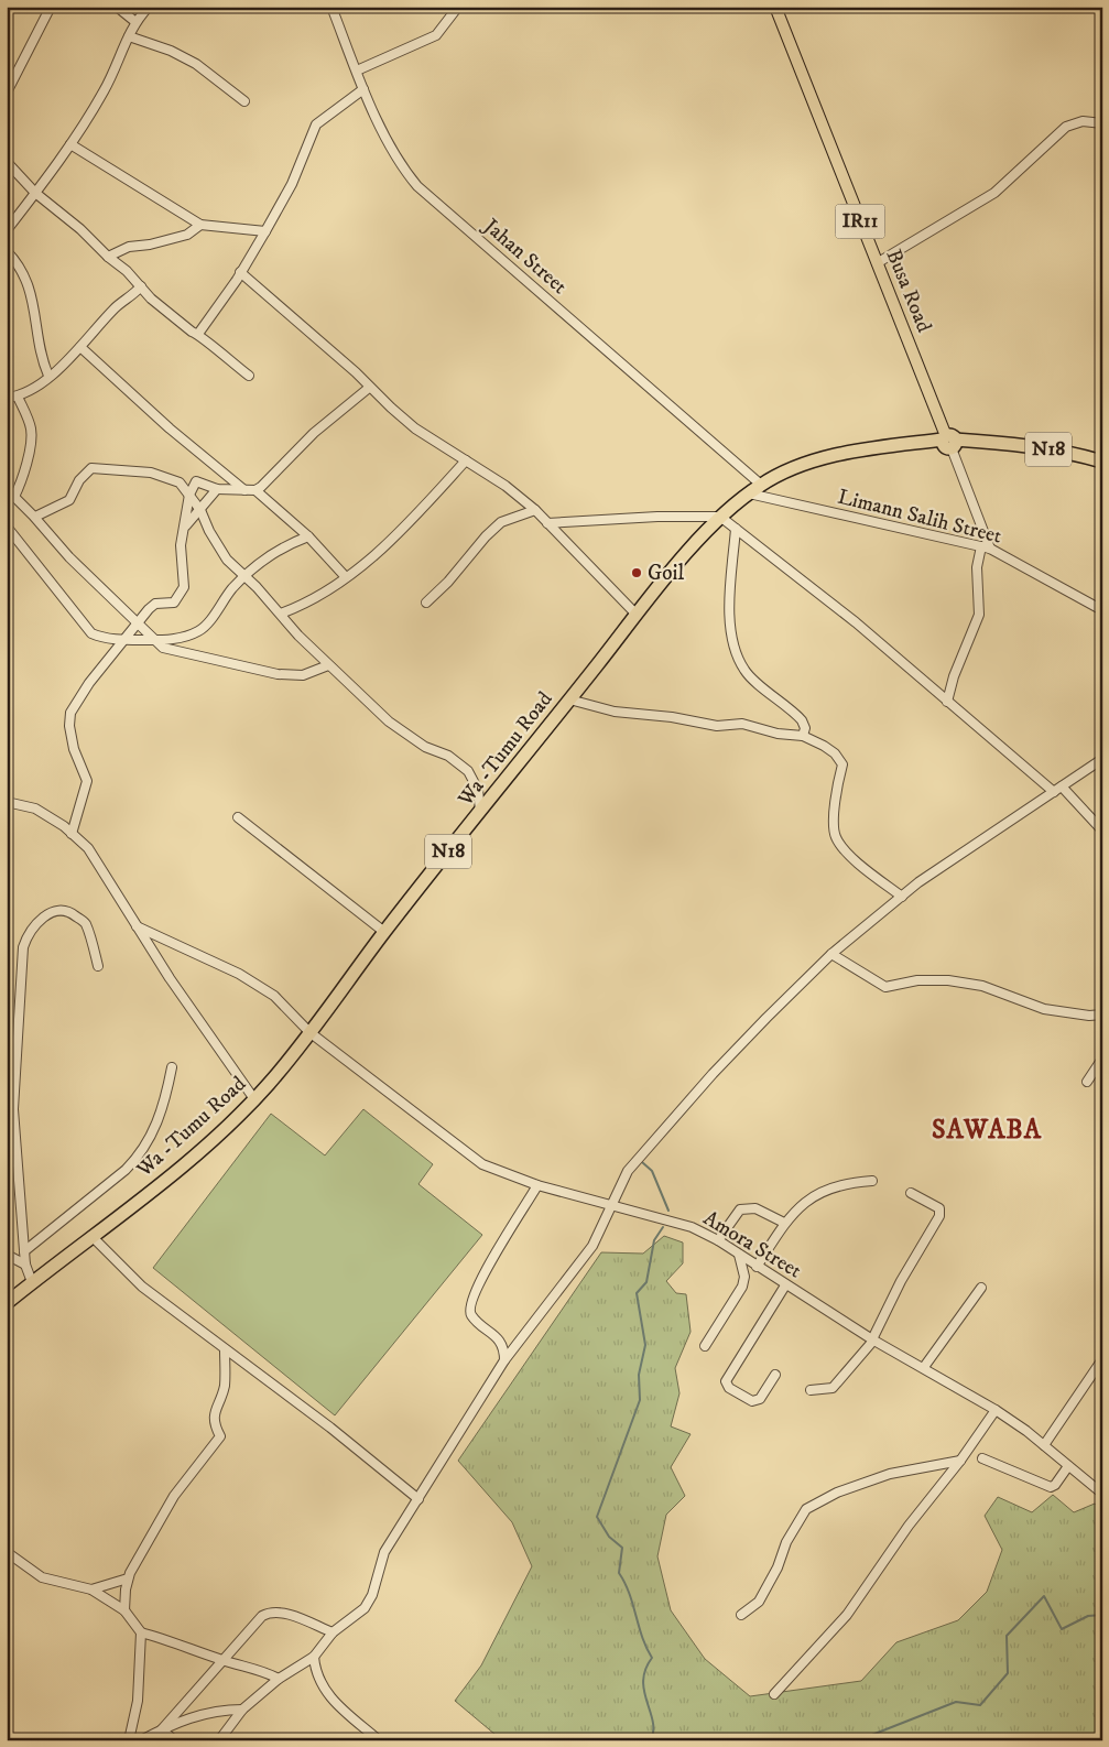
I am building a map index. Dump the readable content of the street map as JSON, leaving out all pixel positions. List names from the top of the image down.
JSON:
{
  "streets": {
    "highway": ["N18", "Wa -Tumu Road"],
    "main road": ["IR11", "Busa Road"],
    "street": ["Jahan Street", "Limann Salih Street", "Amora Street"]
  },
  "crossings": [
    ["Jahan Street", "Wa -Tumu Road"],
    ["Busa Road", "N18"],
    ["Busa Road", "Wa -Tumu Road"],
    ["N18", "Wa -Tumu Road"],
    ["Limann Salih Street", "Wa -Tumu Road"],
    ["Wa -Tumu Road", "Amora Street"]
  ],
  "districts": ["SAWABA"],
  "places": ["Goil"]
}
